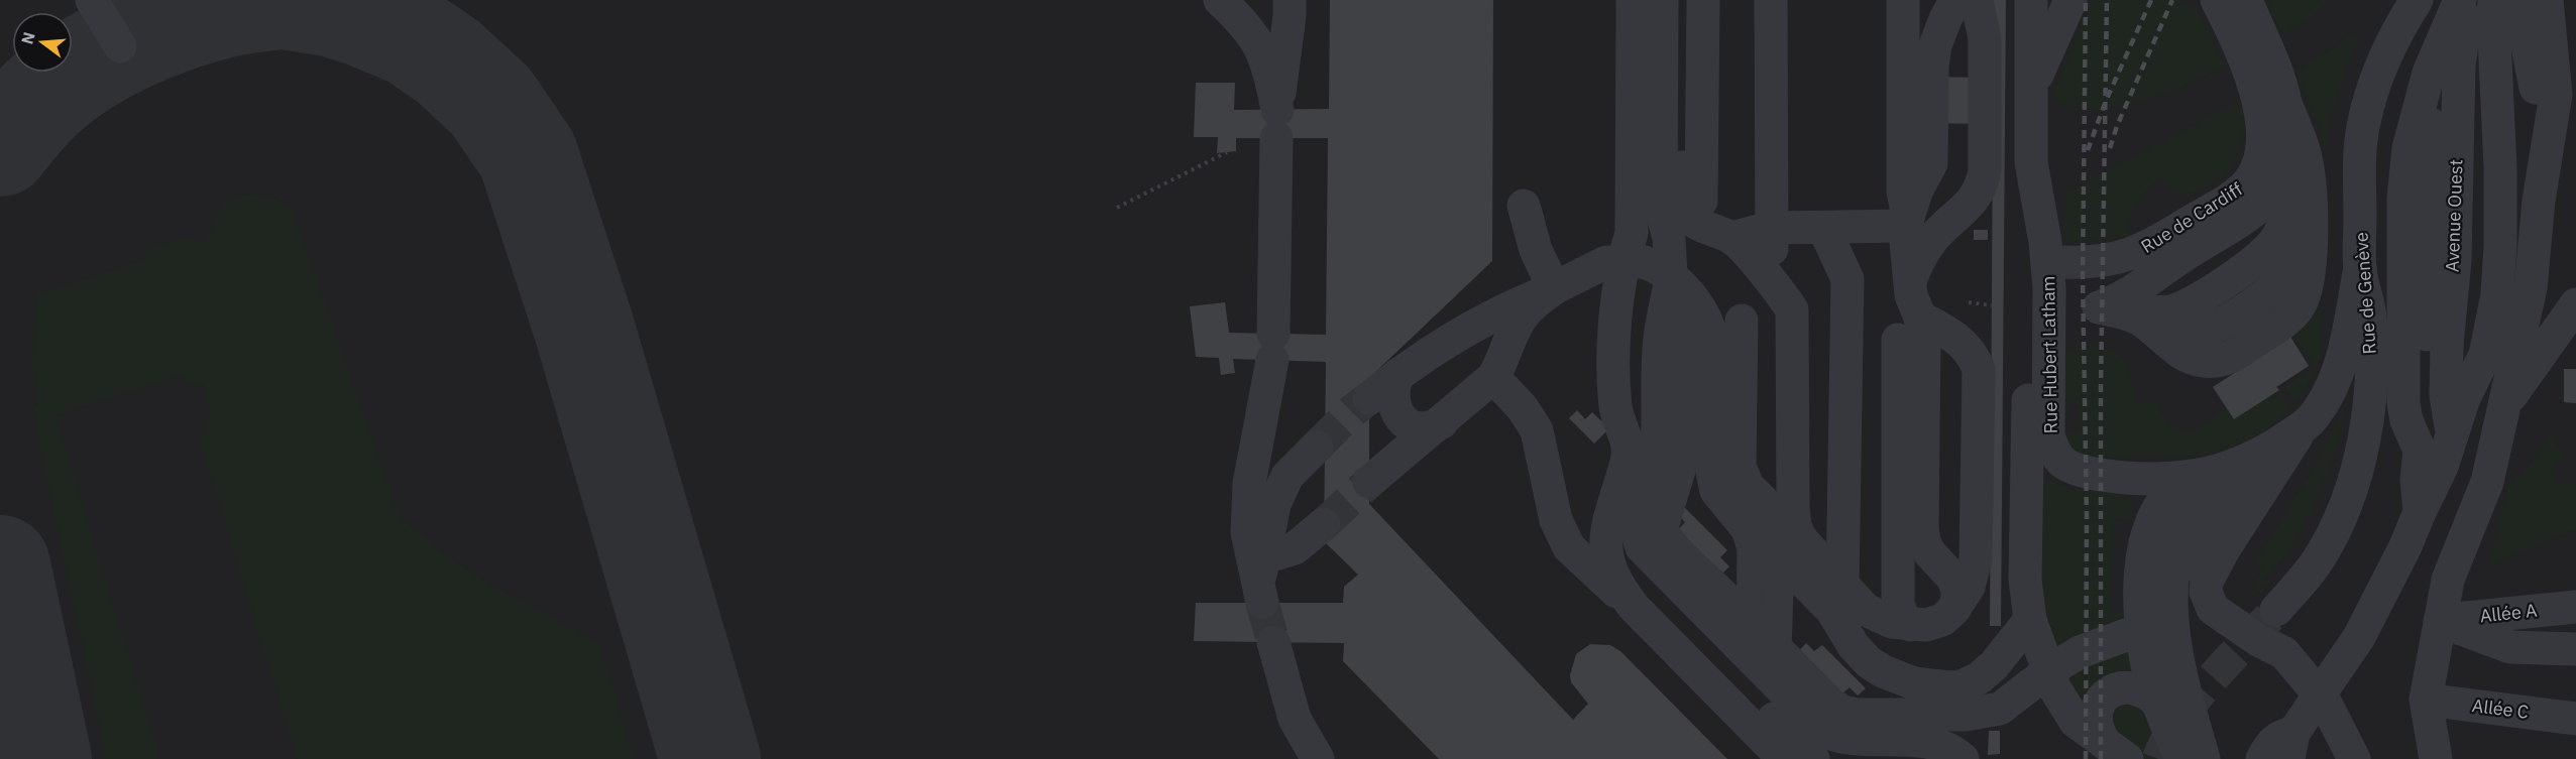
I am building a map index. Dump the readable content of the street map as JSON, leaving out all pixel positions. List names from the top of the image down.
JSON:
{
  "streets": {
    "street": [
      "Avenue Ouest",
      "Rue de Cardiff",
      "Rue de Genève",
      "Rue Hubert Latham",
      "Allée A",
      "Allée C"
    ]
  },
  "north": "left"
}
